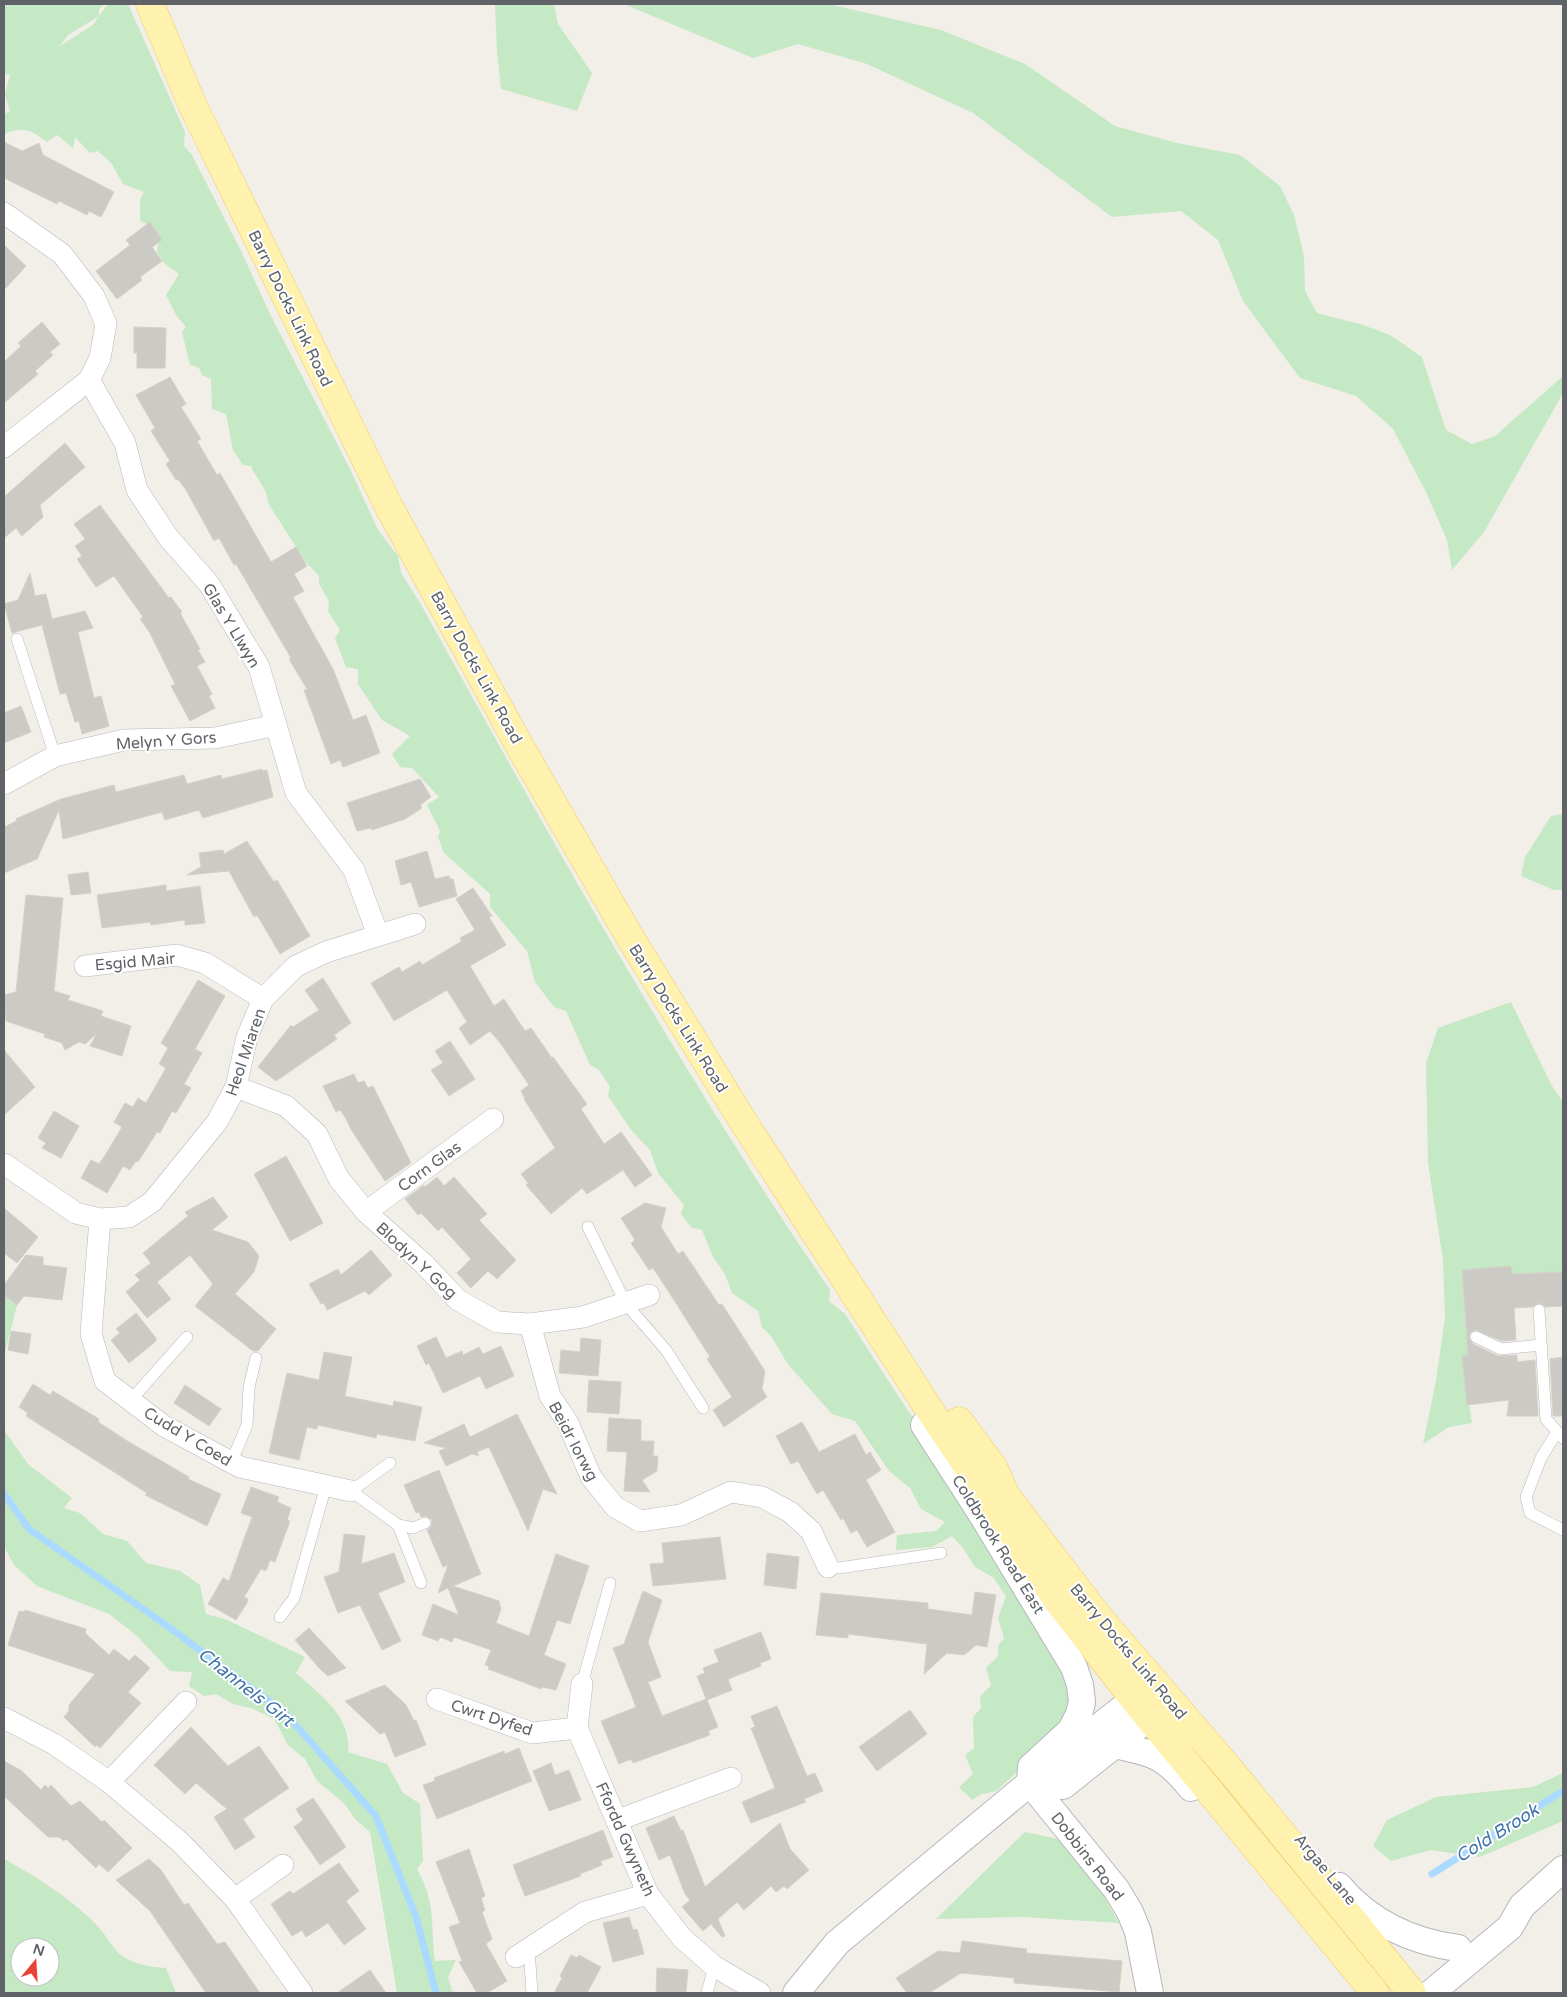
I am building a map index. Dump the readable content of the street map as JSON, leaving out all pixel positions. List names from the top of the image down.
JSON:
{
  "streets": {
    "main road": ["Barry Docks Link Road"],
    "street": [
      "Glas Y Llwyn",
      "Melyn Y Gors",
      "Esgid Mair",
      "Heol Miaren",
      "Corn Glas",
      "Blodyn Y Gog",
      "Cudd Y Coed",
      "Beidr Iorwg",
      "Coldbrook Road East",
      "Cwrt Dyfed",
      "Ffordd Gwyneth",
      "Dobbins Road",
      "Argae Lane"
    ]
  },
  "crossings": [
    ["Barry Docks Link Road", "Coldbrook Road East"],
    ["Barry Docks Link Road", "Argae Lane"],
    ["Glas Y Llwyn", "Melyn Y Gors"],
    ["Glas Y Llwyn", "Heol Miaren"],
    ["Esgid Mair", "Heol Miaren"],
    ["Heol Miaren", "Blodyn Y Gog"],
    ["Heol Miaren", "Cudd Y Coed"],
    ["Corn Glas", "Blodyn Y Gog"],
    ["Blodyn Y Gog", "Beidr Iorwg"],
    ["Coldbrook Road East", "Dobbins Road"],
    ["Cwrt Dyfed", "Ffordd Gwyneth"]
  ],
  "water": ["Channels Girt", "Cold Brook"],
  "north": "top"
}
